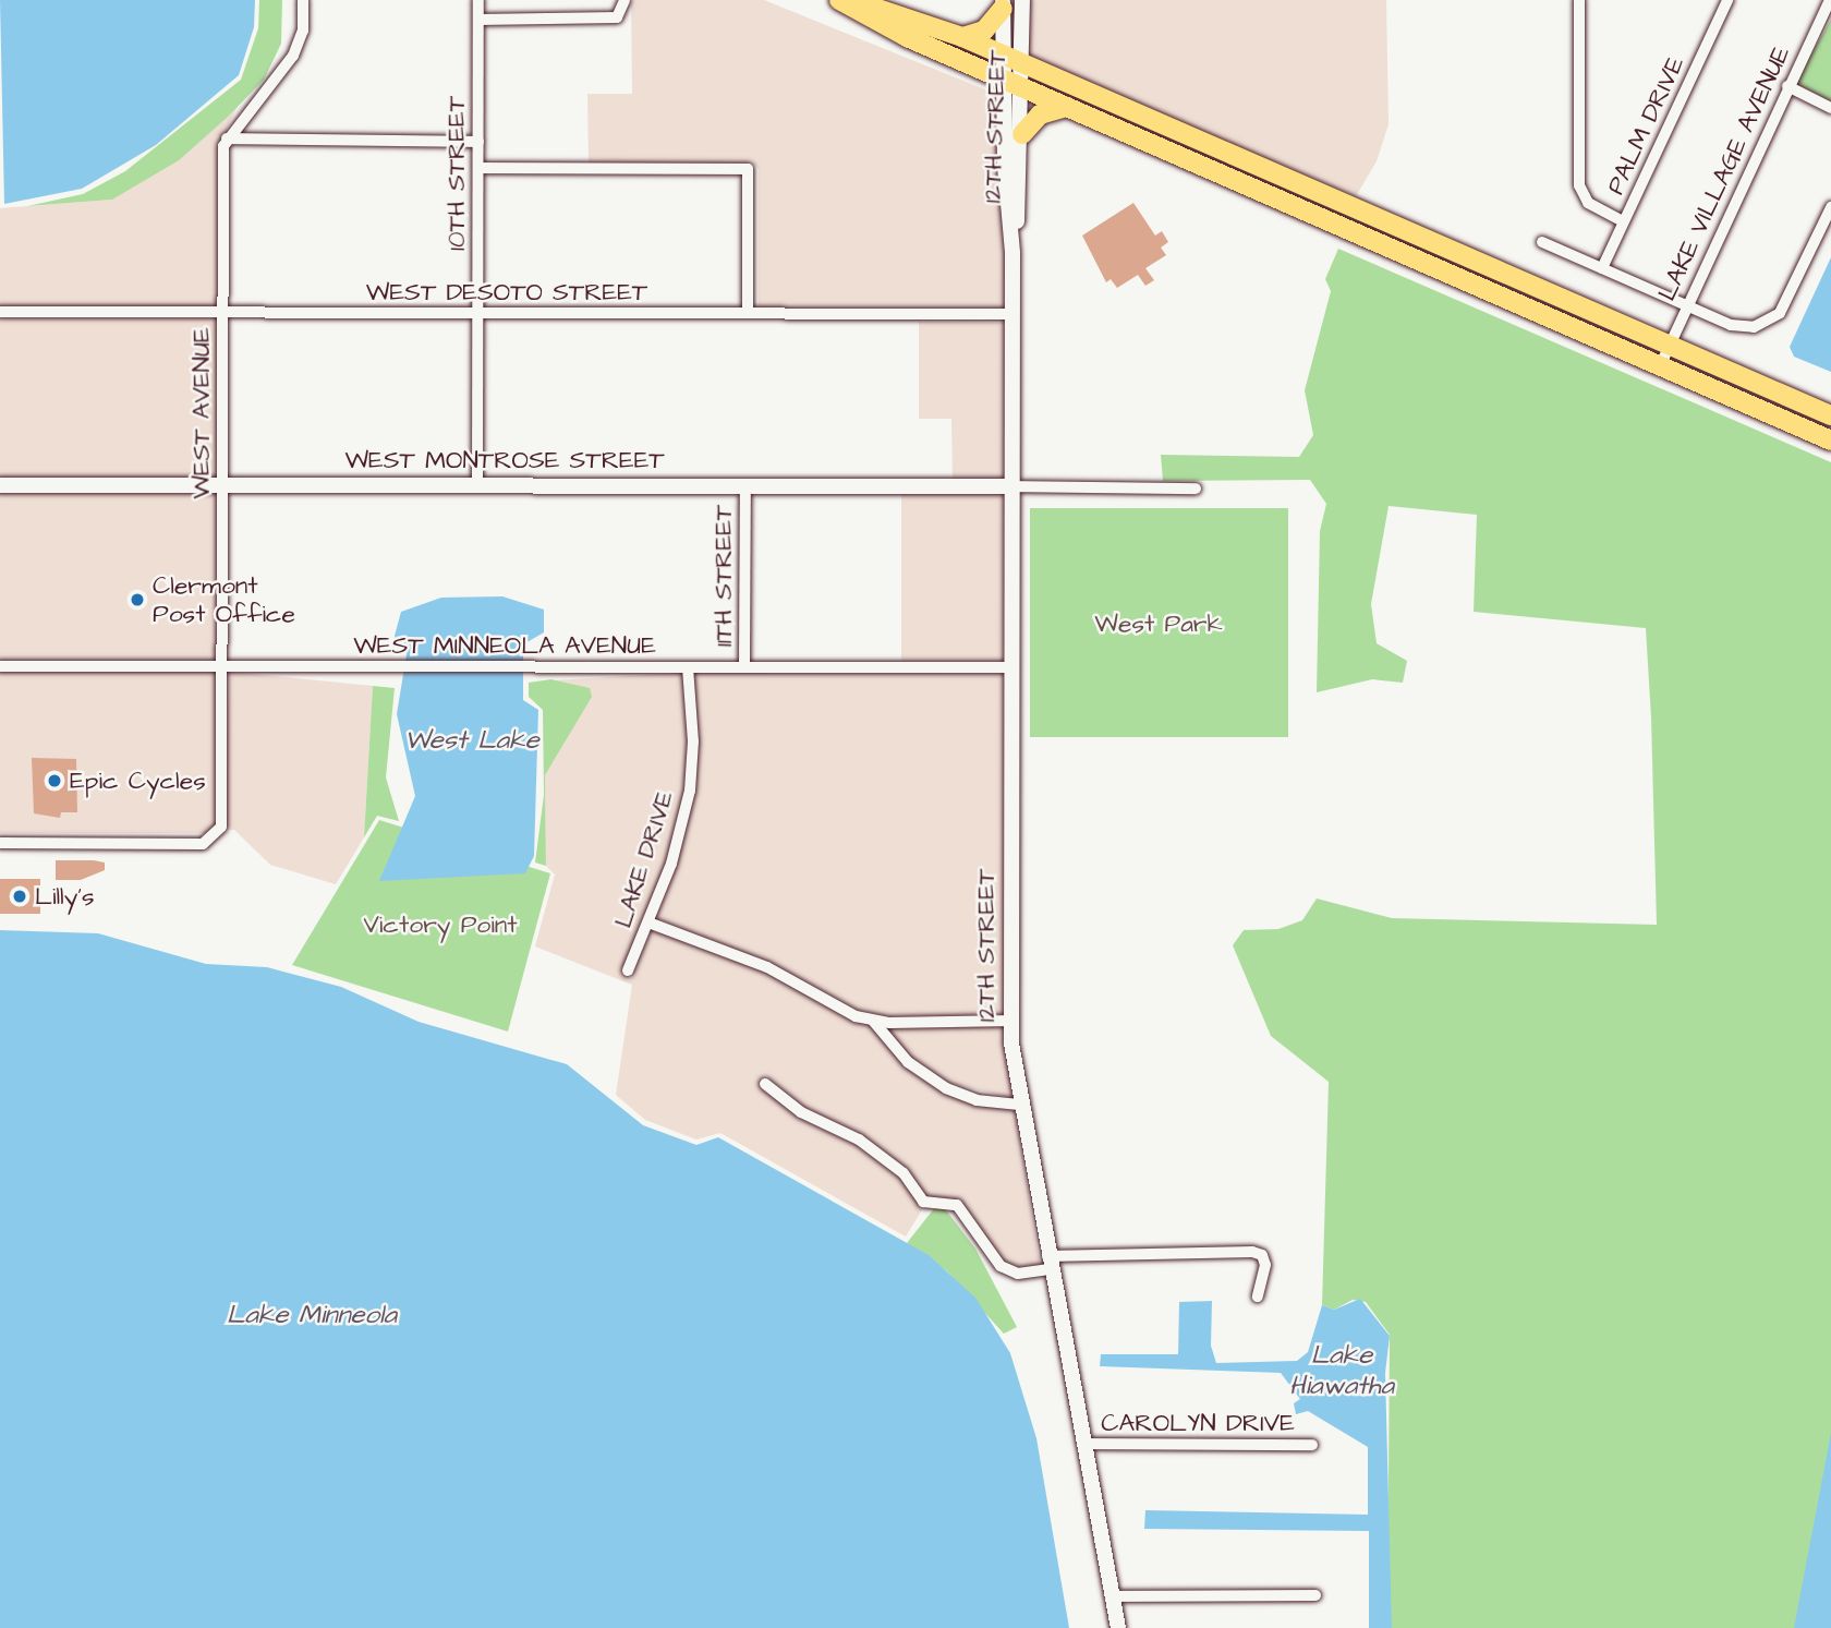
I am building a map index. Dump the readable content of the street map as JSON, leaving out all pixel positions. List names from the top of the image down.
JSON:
{
  "streets": {
    "main road": ["12TH STREET", "WEST MONTROSE STREET"],
    "street": [
      "PALM DRIVE",
      "10TH STREET",
      "LAKE VILLAGE AVENUE",
      "WEST DESOTO STREET",
      "WEST AVENUE",
      "11TH STREET",
      "WEST MINNEOLA AVENUE",
      "LAKE DRIVE",
      "CAROLYN DRIVE"
    ]
  },
  "crossings": [
    ["12TH STREET", "WEST DESOTO STREET"],
    ["12TH STREET", "WEST MONTROSE STREET"],
    ["12TH STREET", "WEST MINNEOLA AVENUE"],
    ["12TH STREET", "CAROLYN DRIVE"],
    ["10TH STREET", "WEST DESOTO STREET"],
    ["10TH STREET", "WEST MONTROSE STREET"],
    ["WEST DESOTO STREET", "WEST AVENUE"],
    ["WEST AVENUE", "WEST MONTROSE STREET"],
    ["WEST AVENUE", "WEST MINNEOLA AVENUE"],
    ["WEST MONTROSE STREET", "11TH STREET"],
    ["11TH STREET", "WEST MINNEOLA AVENUE"],
    ["WEST MINNEOLA AVENUE", "LAKE DRIVE"]
  ],
  "water": ["West Lake", "Lake Minneola", "Lake Hiawatha"],
  "parks": ["West Park", "Victory Point"],
  "places": ["Clermont Post Office", "Epic Cycles", "Lilly's"]
}
